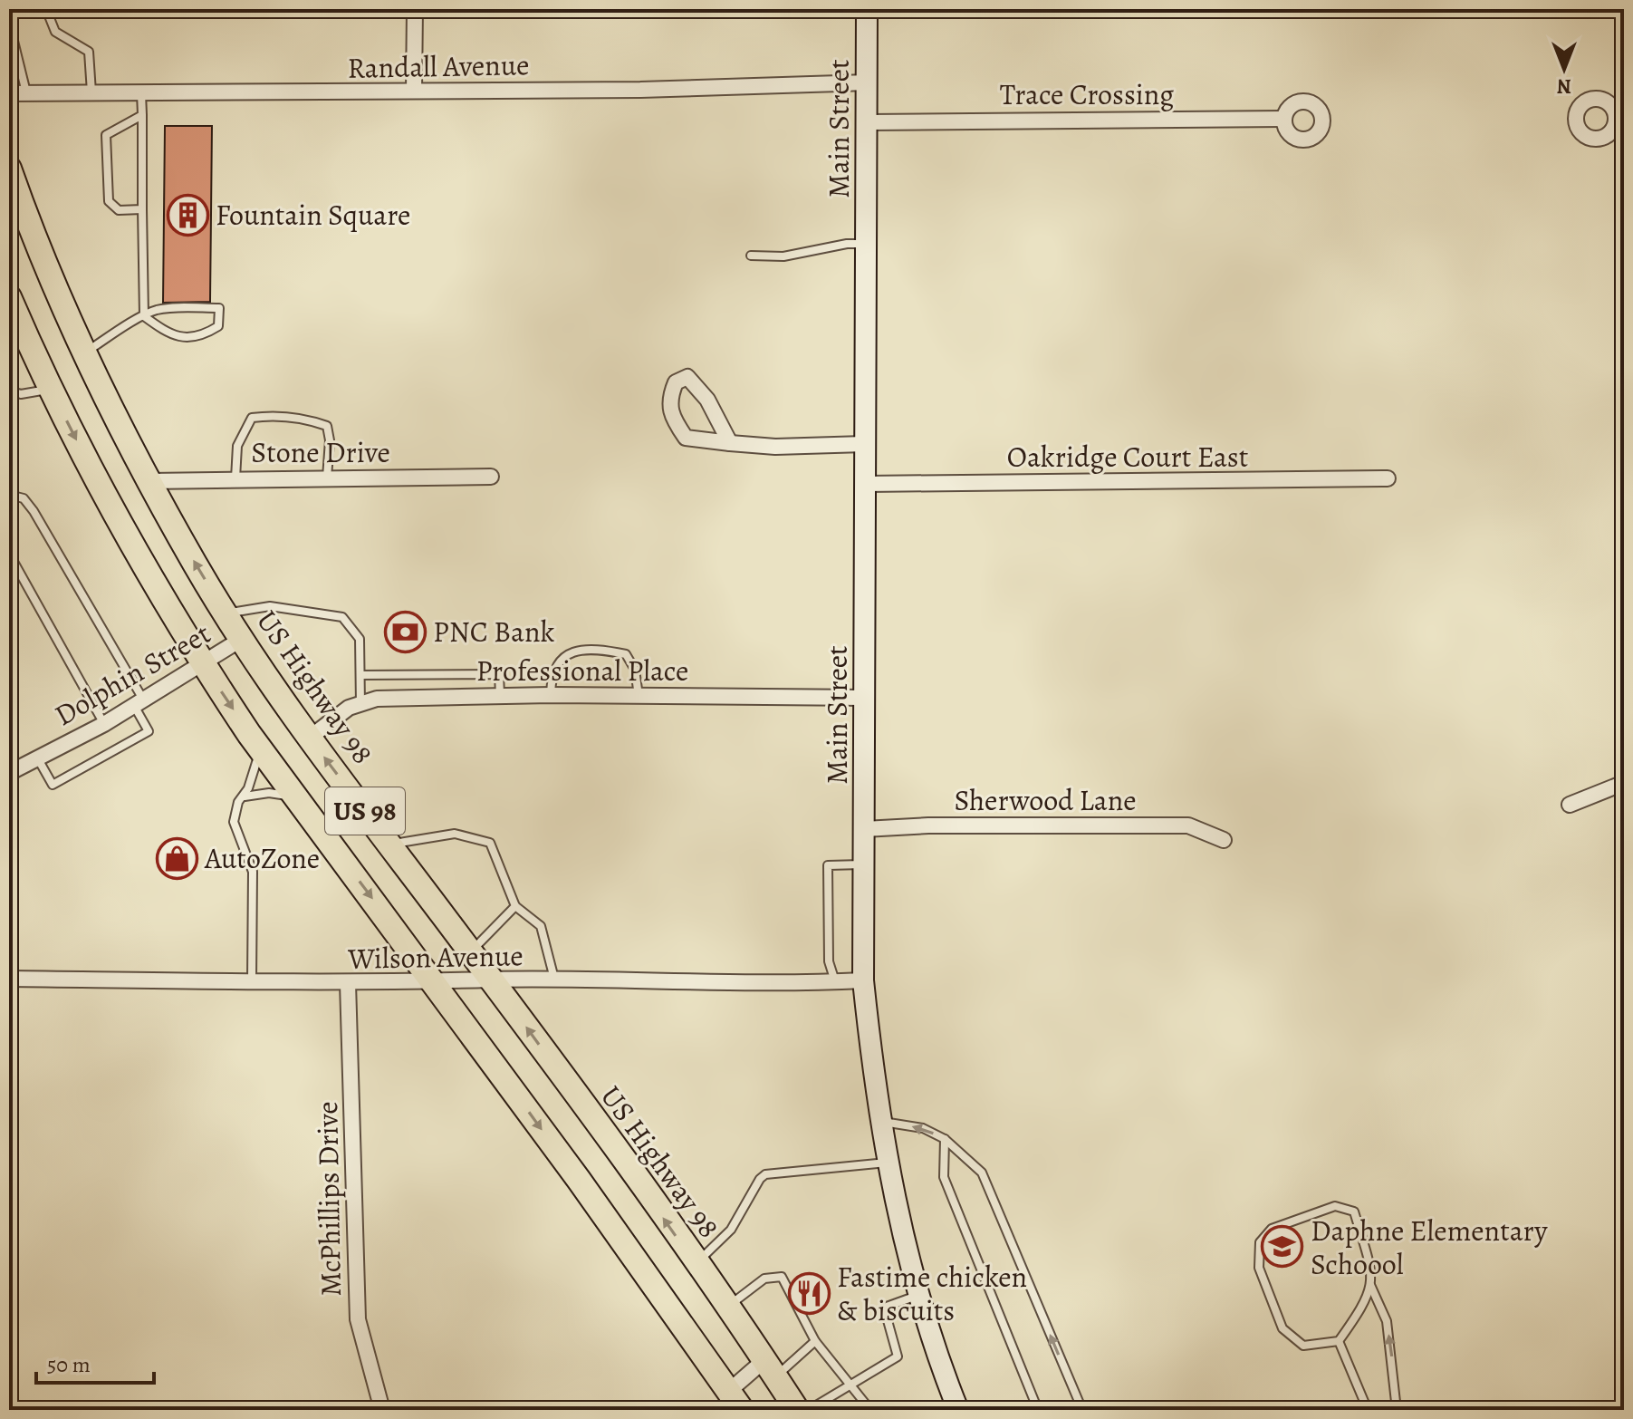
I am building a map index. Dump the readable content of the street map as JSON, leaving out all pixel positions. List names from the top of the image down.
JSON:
{
  "streets": {
    "main road": ["Main Street", "US Highway 98", "US 98"],
    "street": [
      "Randall Avenue",
      "Trace Crossing",
      "Stone Drive",
      "Oakridge Court East",
      "Professional Place",
      "Dolphin Street",
      "Sherwood Lane",
      "Wilson Avenue",
      "McPhillips Drive"
    ]
  },
  "crossings": [
    ["Randall Avenue", "Main Street"],
    ["Trace Crossing", "Main Street"],
    ["Main Street", "Oakridge Court East"],
    ["Main Street", "Professional Place"],
    ["Main Street", "Sherwood Lane"],
    ["Main Street", "Wilson Avenue"],
    ["Stone Drive", "US Highway 98"],
    ["Professional Place", "US Highway 98"],
    ["Dolphin Street", "US Highway 98"],
    ["Dolphin Street", "US 98"],
    ["US Highway 98", "Wilson Avenue"],
    ["US 98", "Wilson Avenue"],
    ["Wilson Avenue", "McPhillips Drive"]
  ],
  "places": {
    "building": ["Fountain Square"],
    "bank": ["PNC Bank"],
    "shop": ["AutoZone"],
    "school or university": ["Daphne Elementary Schoool"],
    "restaurant": ["Fastime chicken & biscuits"]
  },
  "scale_bar": "50 m",
  "north": "bottom"
}
